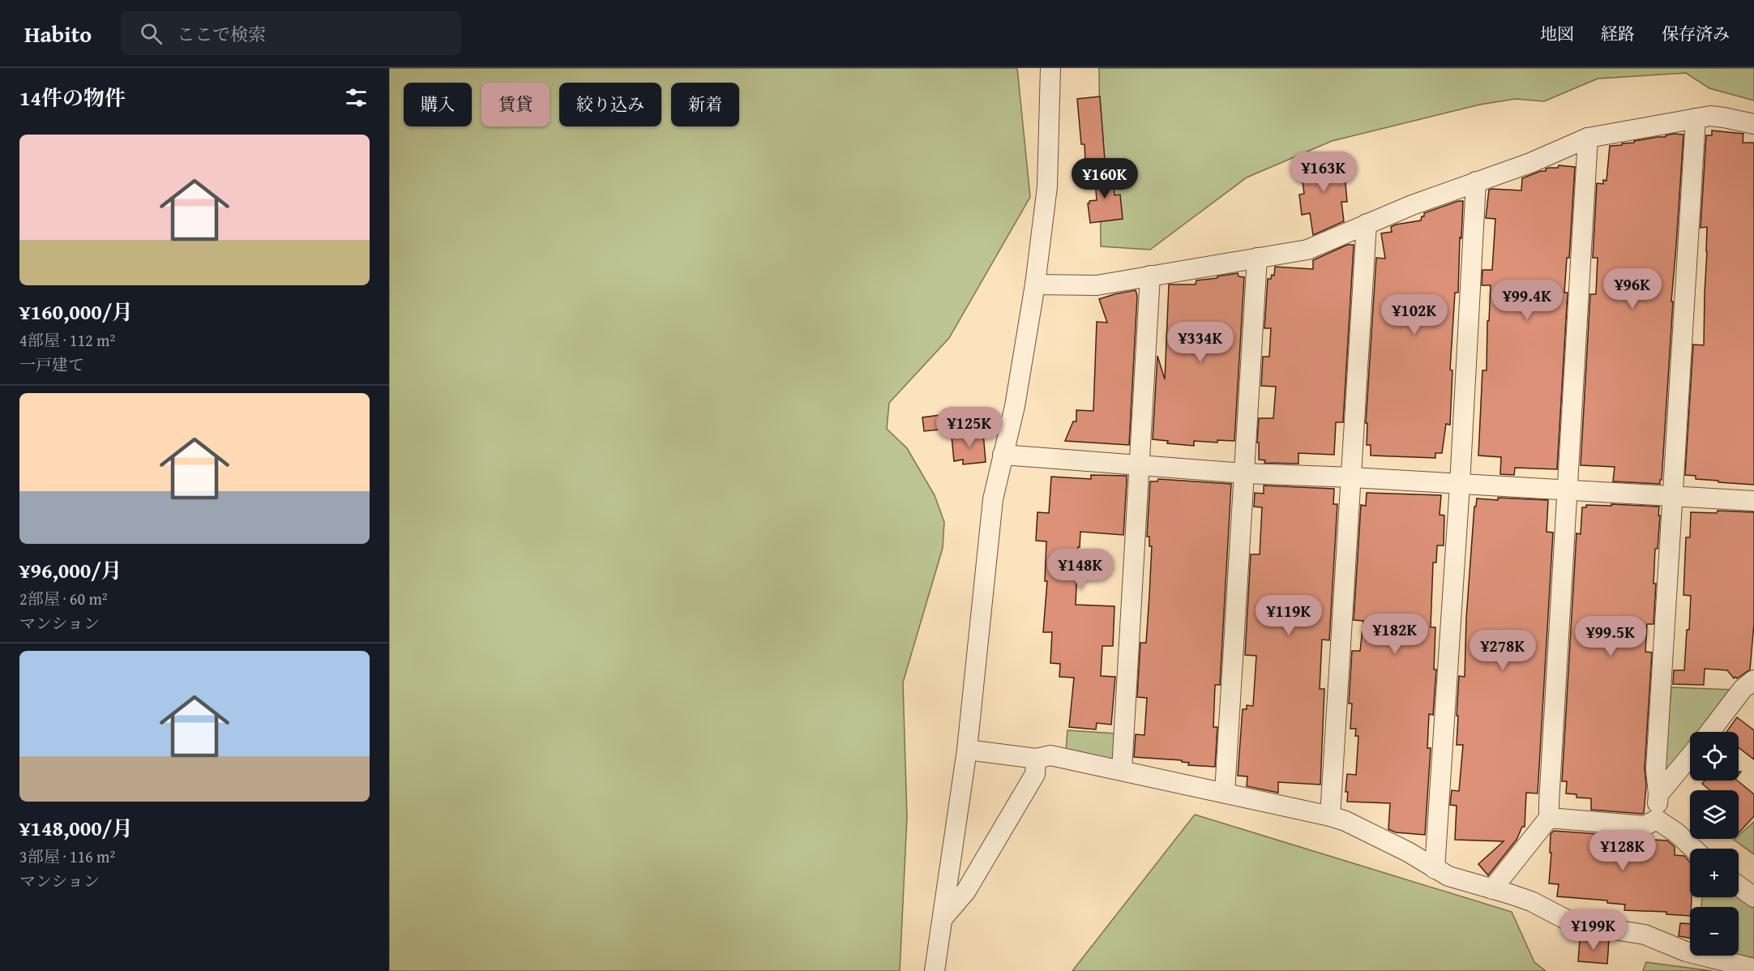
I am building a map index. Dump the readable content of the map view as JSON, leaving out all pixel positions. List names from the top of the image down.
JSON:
{
  "page": {
    "header": "Habito",
    "search": "ここで検索",
    "nav": ["地図", "経路", "保存済み"],
    "heading": "14件の物件",
    "chip": [
      "購入",
      "賃貸",
      "絞り込み",
      "新着"
    ],
    "list": [
      {
        "name": "¥160,000/月",
        "note": "4部屋 · 112 m² · 一戸建て"
      },
      {
        "name": "¥96,000/月",
        "note": "2部屋 · 60 m² · マンション"
      },
      {
        "name": "¥148,000/月",
        "note": "3部屋 · 116 m² · マンション"
      }
    ],
    "price": [
      "¥163K",
      "¥160K",
      "¥96K",
      "¥99.4K",
      "¥102K",
      "¥334K",
      "¥125K",
      "¥148K",
      "¥119K",
      "¥182K",
      "¥99.5K",
      "¥278K",
      "¥128K",
      "¥199K"
    ],
    "map_buttons": ["+", "−"]
  }
}
